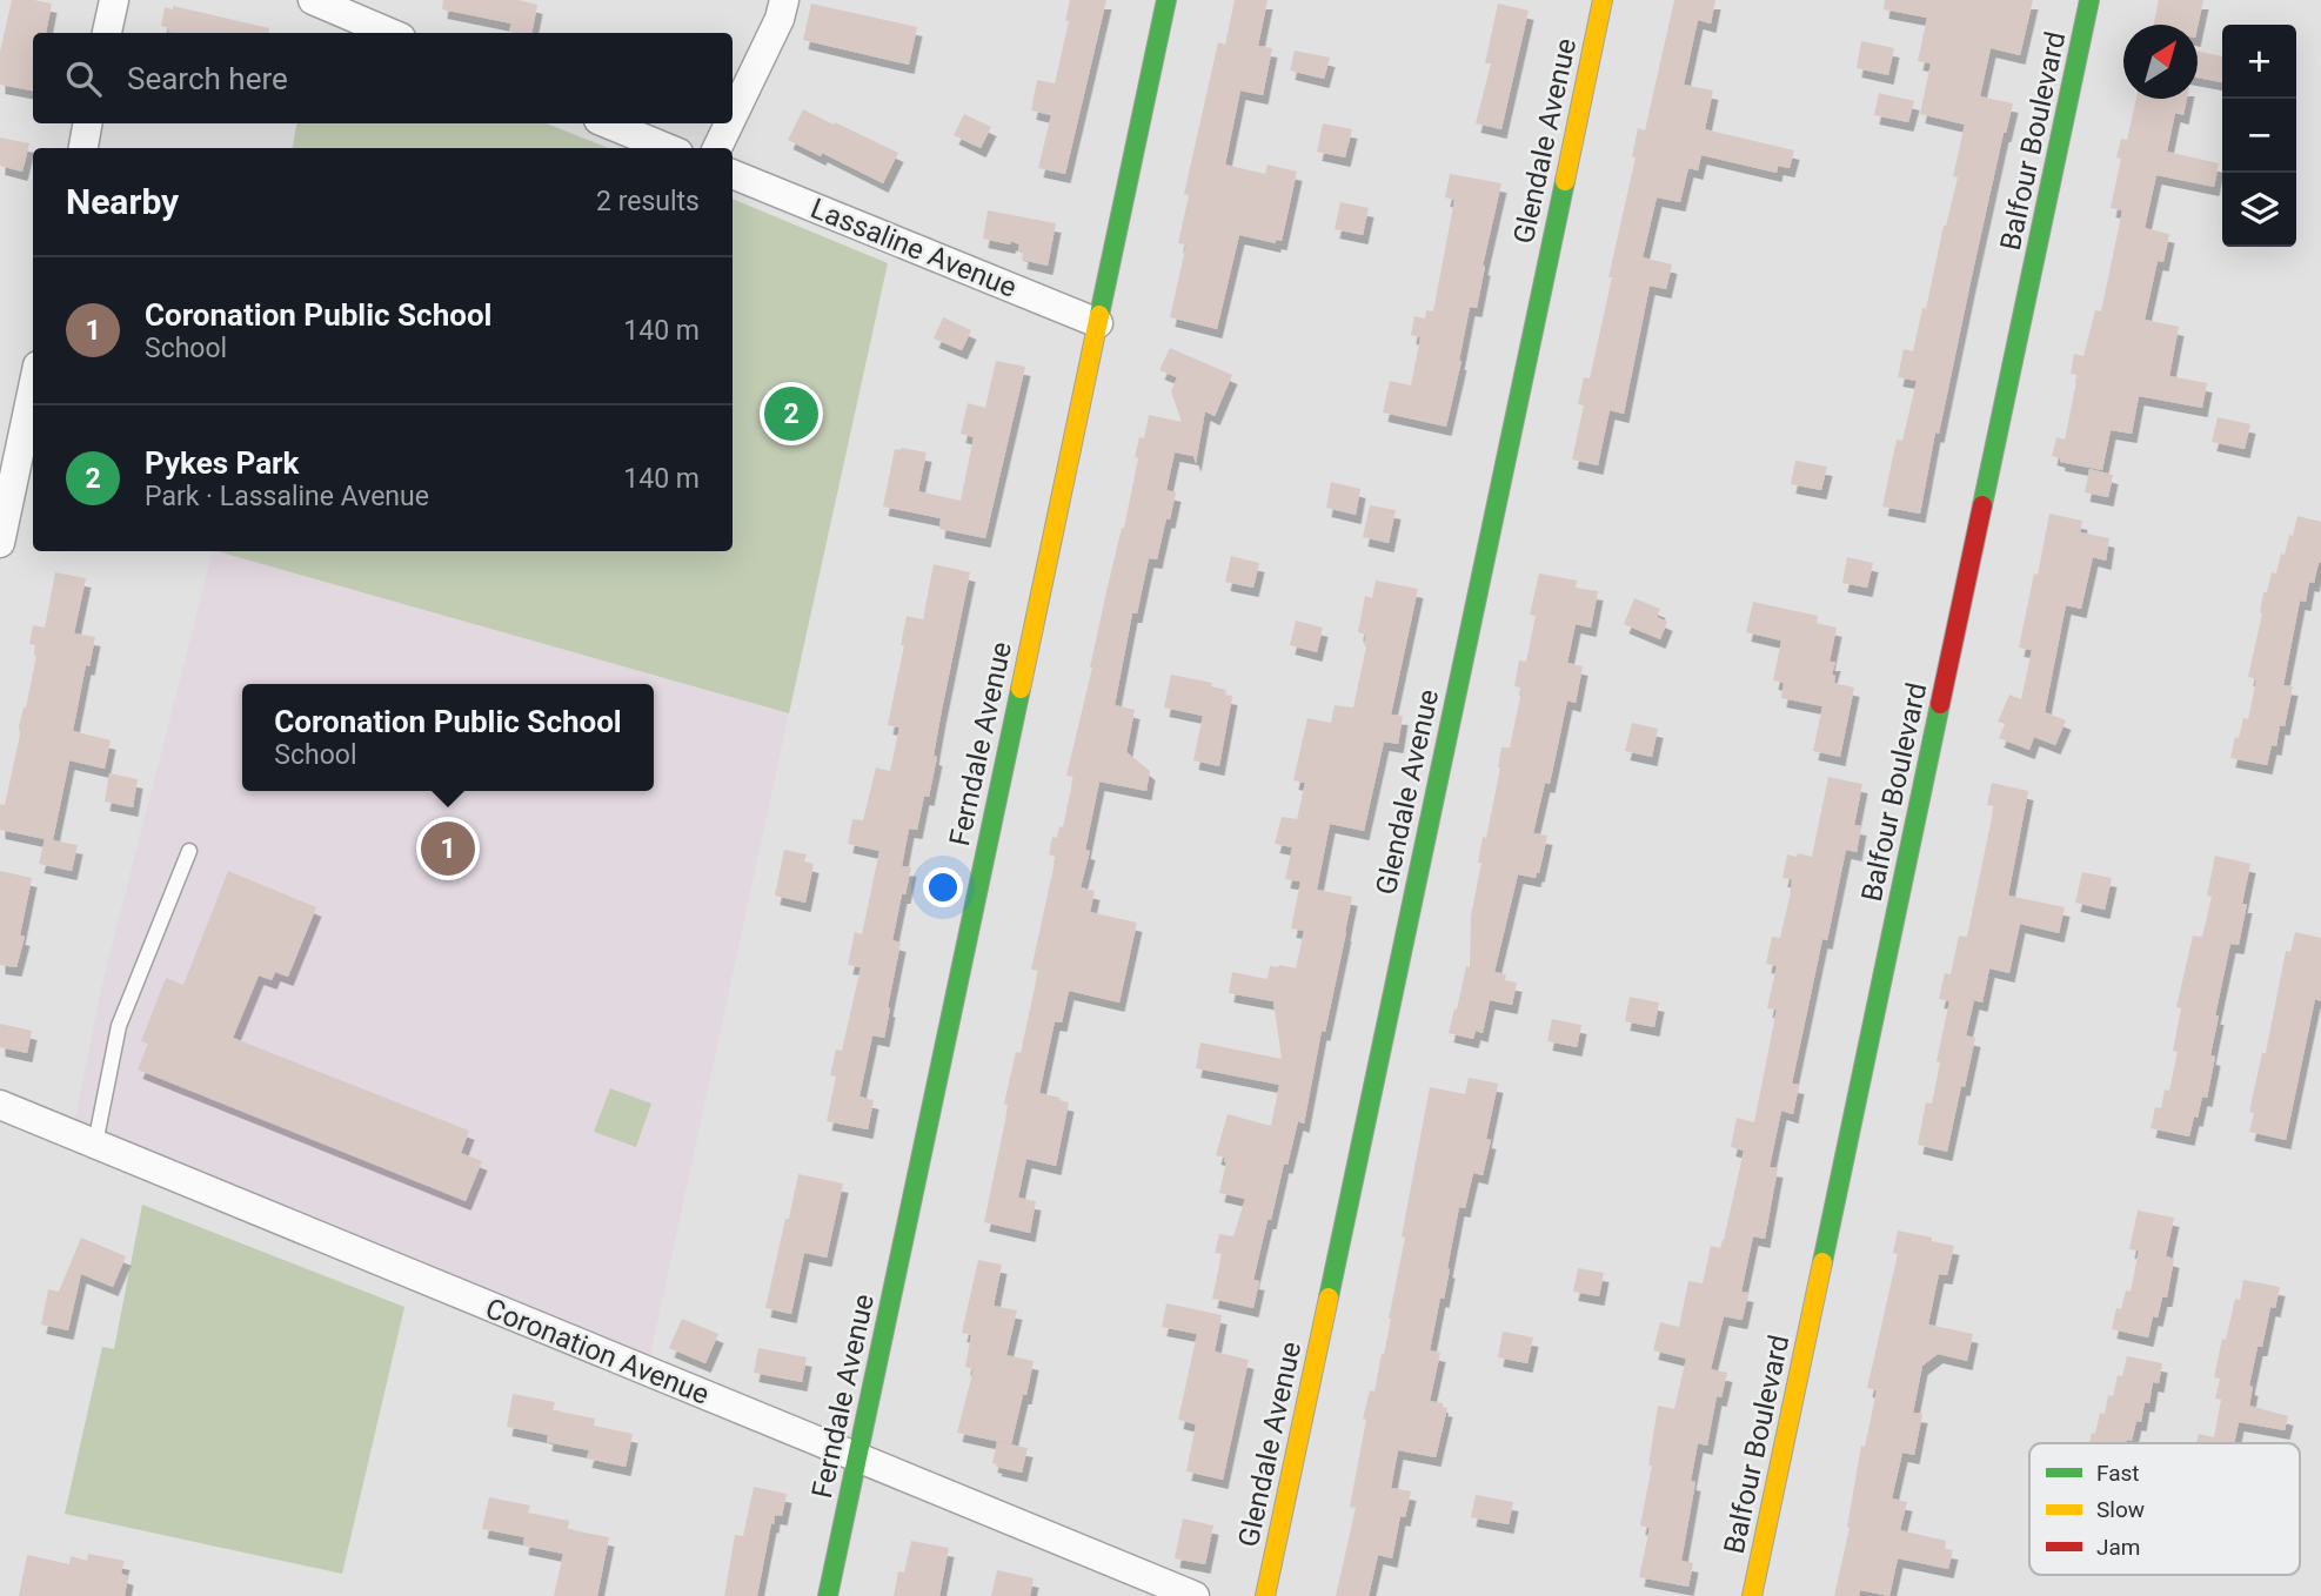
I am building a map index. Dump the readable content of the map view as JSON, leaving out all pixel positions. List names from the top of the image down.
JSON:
{
  "streets": {
    "street": [
      "Glendale Avenue",
      "Balfour Boulevard",
      "Lassaline Avenue",
      "Ferndale Avenue",
      "Coronation Avenue"
    ]
  },
  "crossings": [
    ["Lassaline Avenue", "Ferndale Avenue"],
    ["Ferndale Avenue", "Coronation Avenue"]
  ],
  "legend": ["Fast", "Slow", "Jam"],
  "north": "top right",
  "page": {
    "map_buttons": ["+", "−"],
    "search": "Search here",
    "heading": ["Nearby", "2 results"],
    "list": [
      {
        "mark": "1",
        "name": "Coronation Public School",
        "note": "School",
        "value": "140 m"
      },
      {
        "mark": "2",
        "name": "Pykes Park",
        "note": "Park · Lassaline Avenue",
        "value": "140 m"
      }
    ],
    "pins": ["2", "1"],
    "popup": ["Coronation Public School", "School"]
  }
}
